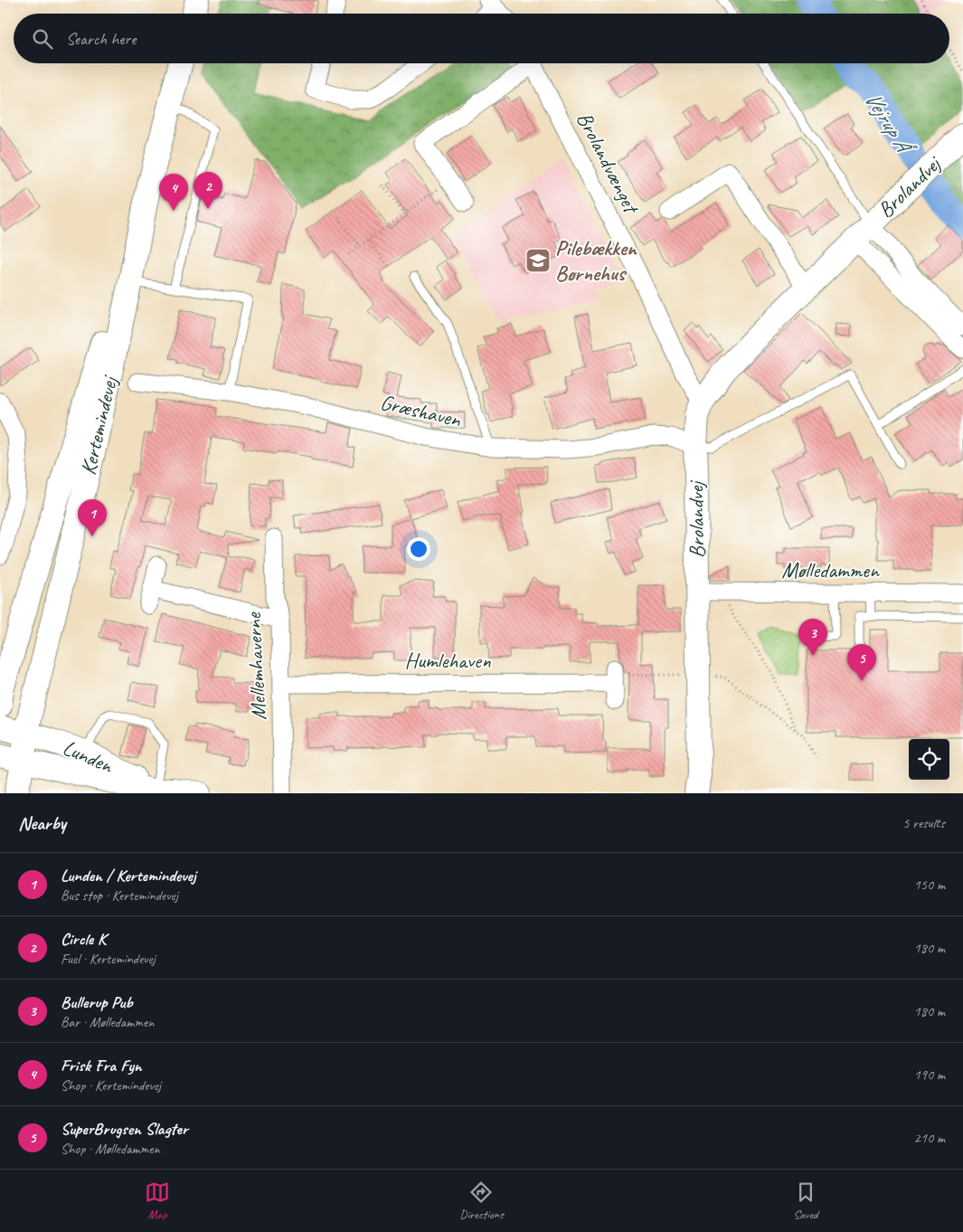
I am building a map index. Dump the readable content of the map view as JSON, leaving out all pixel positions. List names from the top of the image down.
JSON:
{
  "streets": {
    "street": [
      "Brolandvænget",
      "Brolandvej",
      "Græshaven",
      "Kertemindevej",
      "Mølledammen",
      "Humlehaven",
      "Mellemhaverne",
      "Lunden"
    ]
  },
  "crossings": [
    ["Brolandvænget", "Brolandvej"],
    ["Brolandvej", "Græshaven"],
    ["Brolandvej", "Mølledammen"],
    ["Kertemindevej", "Lunden"],
    ["Humlehaven", "Mellemhaverne"]
  ],
  "water": ["Vejrup Å"],
  "places": {
    "school or university": ["Pilebækken Børnehus"]
  },
  "page": {
    "search": "Search here",
    "pins": [
      "2",
      "4",
      "1",
      "3",
      "5"
    ],
    "heading": ["Nearby", "5 results"],
    "list": [
      {
        "mark": "1",
        "name": "Lunden / Kertemindevej",
        "note": "Bus stop · Kertemindevej",
        "value": "150 m"
      },
      {
        "mark": "2",
        "name": "Circle K",
        "note": "Fuel · Kertemindevej",
        "value": "180 m"
      },
      {
        "mark": "3",
        "name": "Bullerup Pub",
        "note": "Bar · Mølledammen",
        "value": "180 m"
      },
      {
        "mark": "4",
        "name": "Frisk Fra Fyn",
        "note": "Shop · Kertemindevej",
        "value": "190 m"
      },
      {
        "mark": "5",
        "name": "SuperBrugsen Slagter",
        "note": "Shop · Mølledammen",
        "value": "210 m"
      }
    ],
    "nav": ["Map", "Directions", "Saved"]
  }
}
